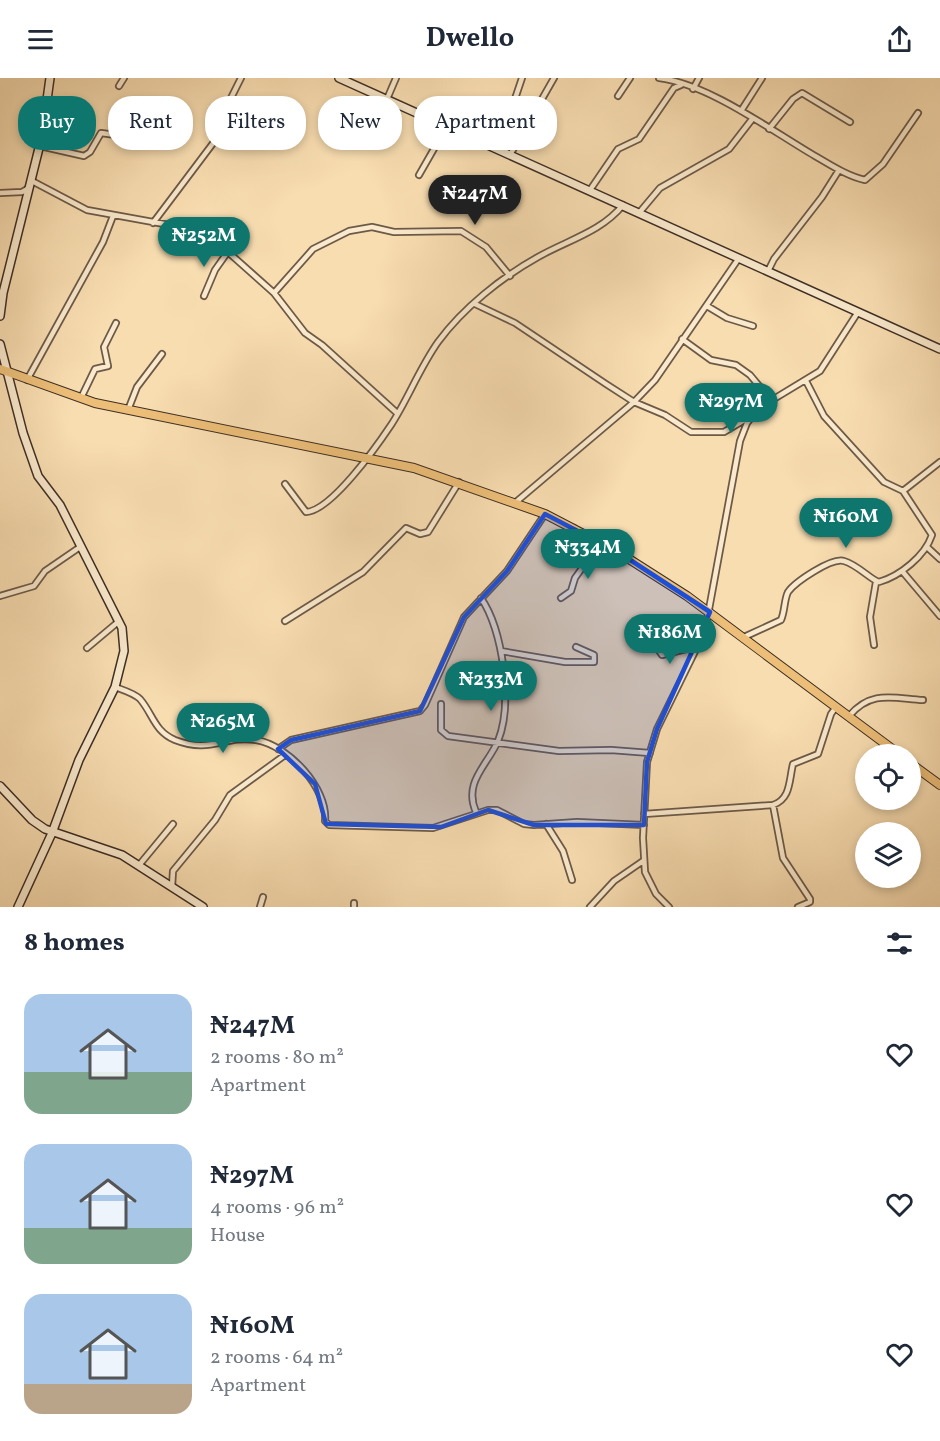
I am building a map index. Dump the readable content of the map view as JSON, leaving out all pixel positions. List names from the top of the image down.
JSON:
{
  "page": {
    "header": "Dwello",
    "chip": [
      "Buy",
      "Rent",
      "Filters",
      "New",
      "Apartment"
    ],
    "price": [
      "₦247M",
      "₦252M",
      "₦297M",
      "₦160M",
      "₦334M",
      "₦186M",
      "₦233M",
      "₦265M"
    ],
    "heading": "8 homes",
    "list": [
      {
        "name": "₦247M",
        "note": "2 rooms · 80 m² · Apartment"
      },
      {
        "name": "₦297M",
        "note": "4 rooms · 96 m² · House"
      },
      {
        "name": "₦160M",
        "note": "2 rooms · 64 m² · Apartment"
      }
    ]
  }
}
